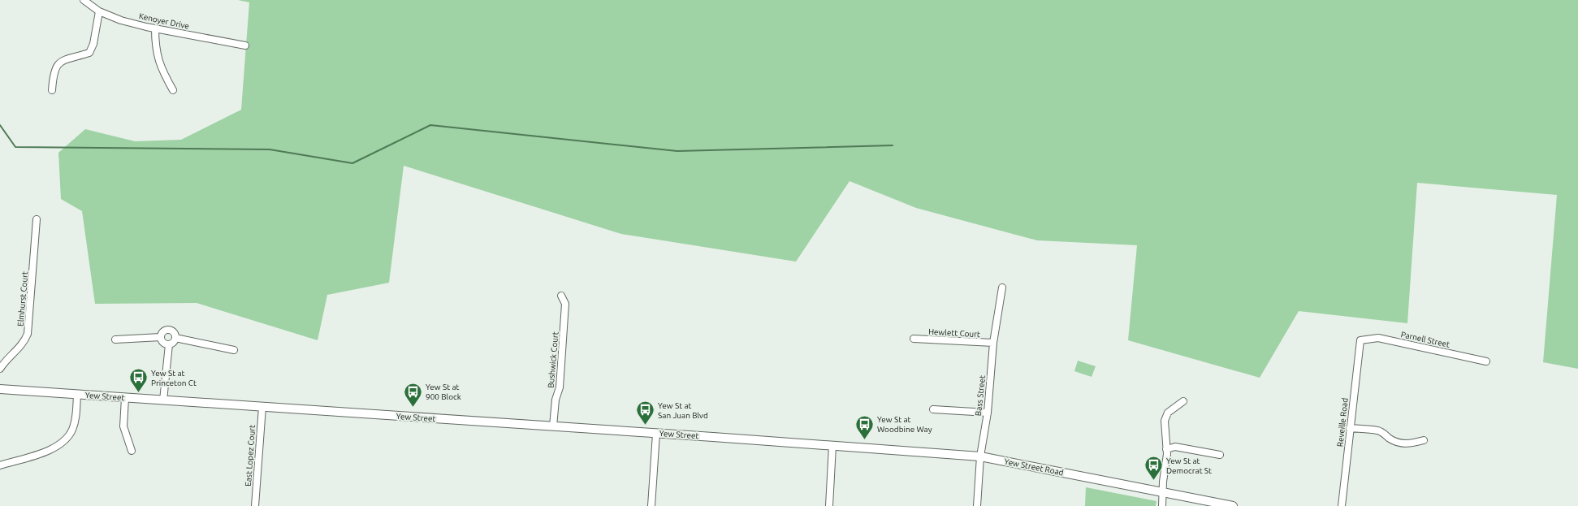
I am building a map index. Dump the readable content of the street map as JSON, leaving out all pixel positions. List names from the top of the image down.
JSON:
{
  "streets": {
    "street": [
      "Kenoyer Drive",
      "Elmhurst Court",
      "Hewlett Court",
      "Parnell Street",
      "Bushwick Court",
      "Bass Street",
      "Yew Street",
      "Reveille Road",
      "East Lopez Court",
      "Yew Street Road"
    ]
  },
  "crossings": [
    ["Hewlett Court", "Bass Street"],
    ["Parnell Street", "Reveille Road"],
    ["Bushwick Court", "Yew Street"],
    ["Bass Street", "Yew Street Road"],
    ["Yew Street", "East Lopez Court"],
    ["Yew Street", "Yew Street Road"]
  ],
  "places": {
    "bus stop": [
      "Yew St at Princeton Ct",
      "Yew St at 900 Block",
      "Yew St at San Juan Blvd",
      "Yew St at Woodbine Way",
      "Yew St at Democrat St"
    ]
  }
}
